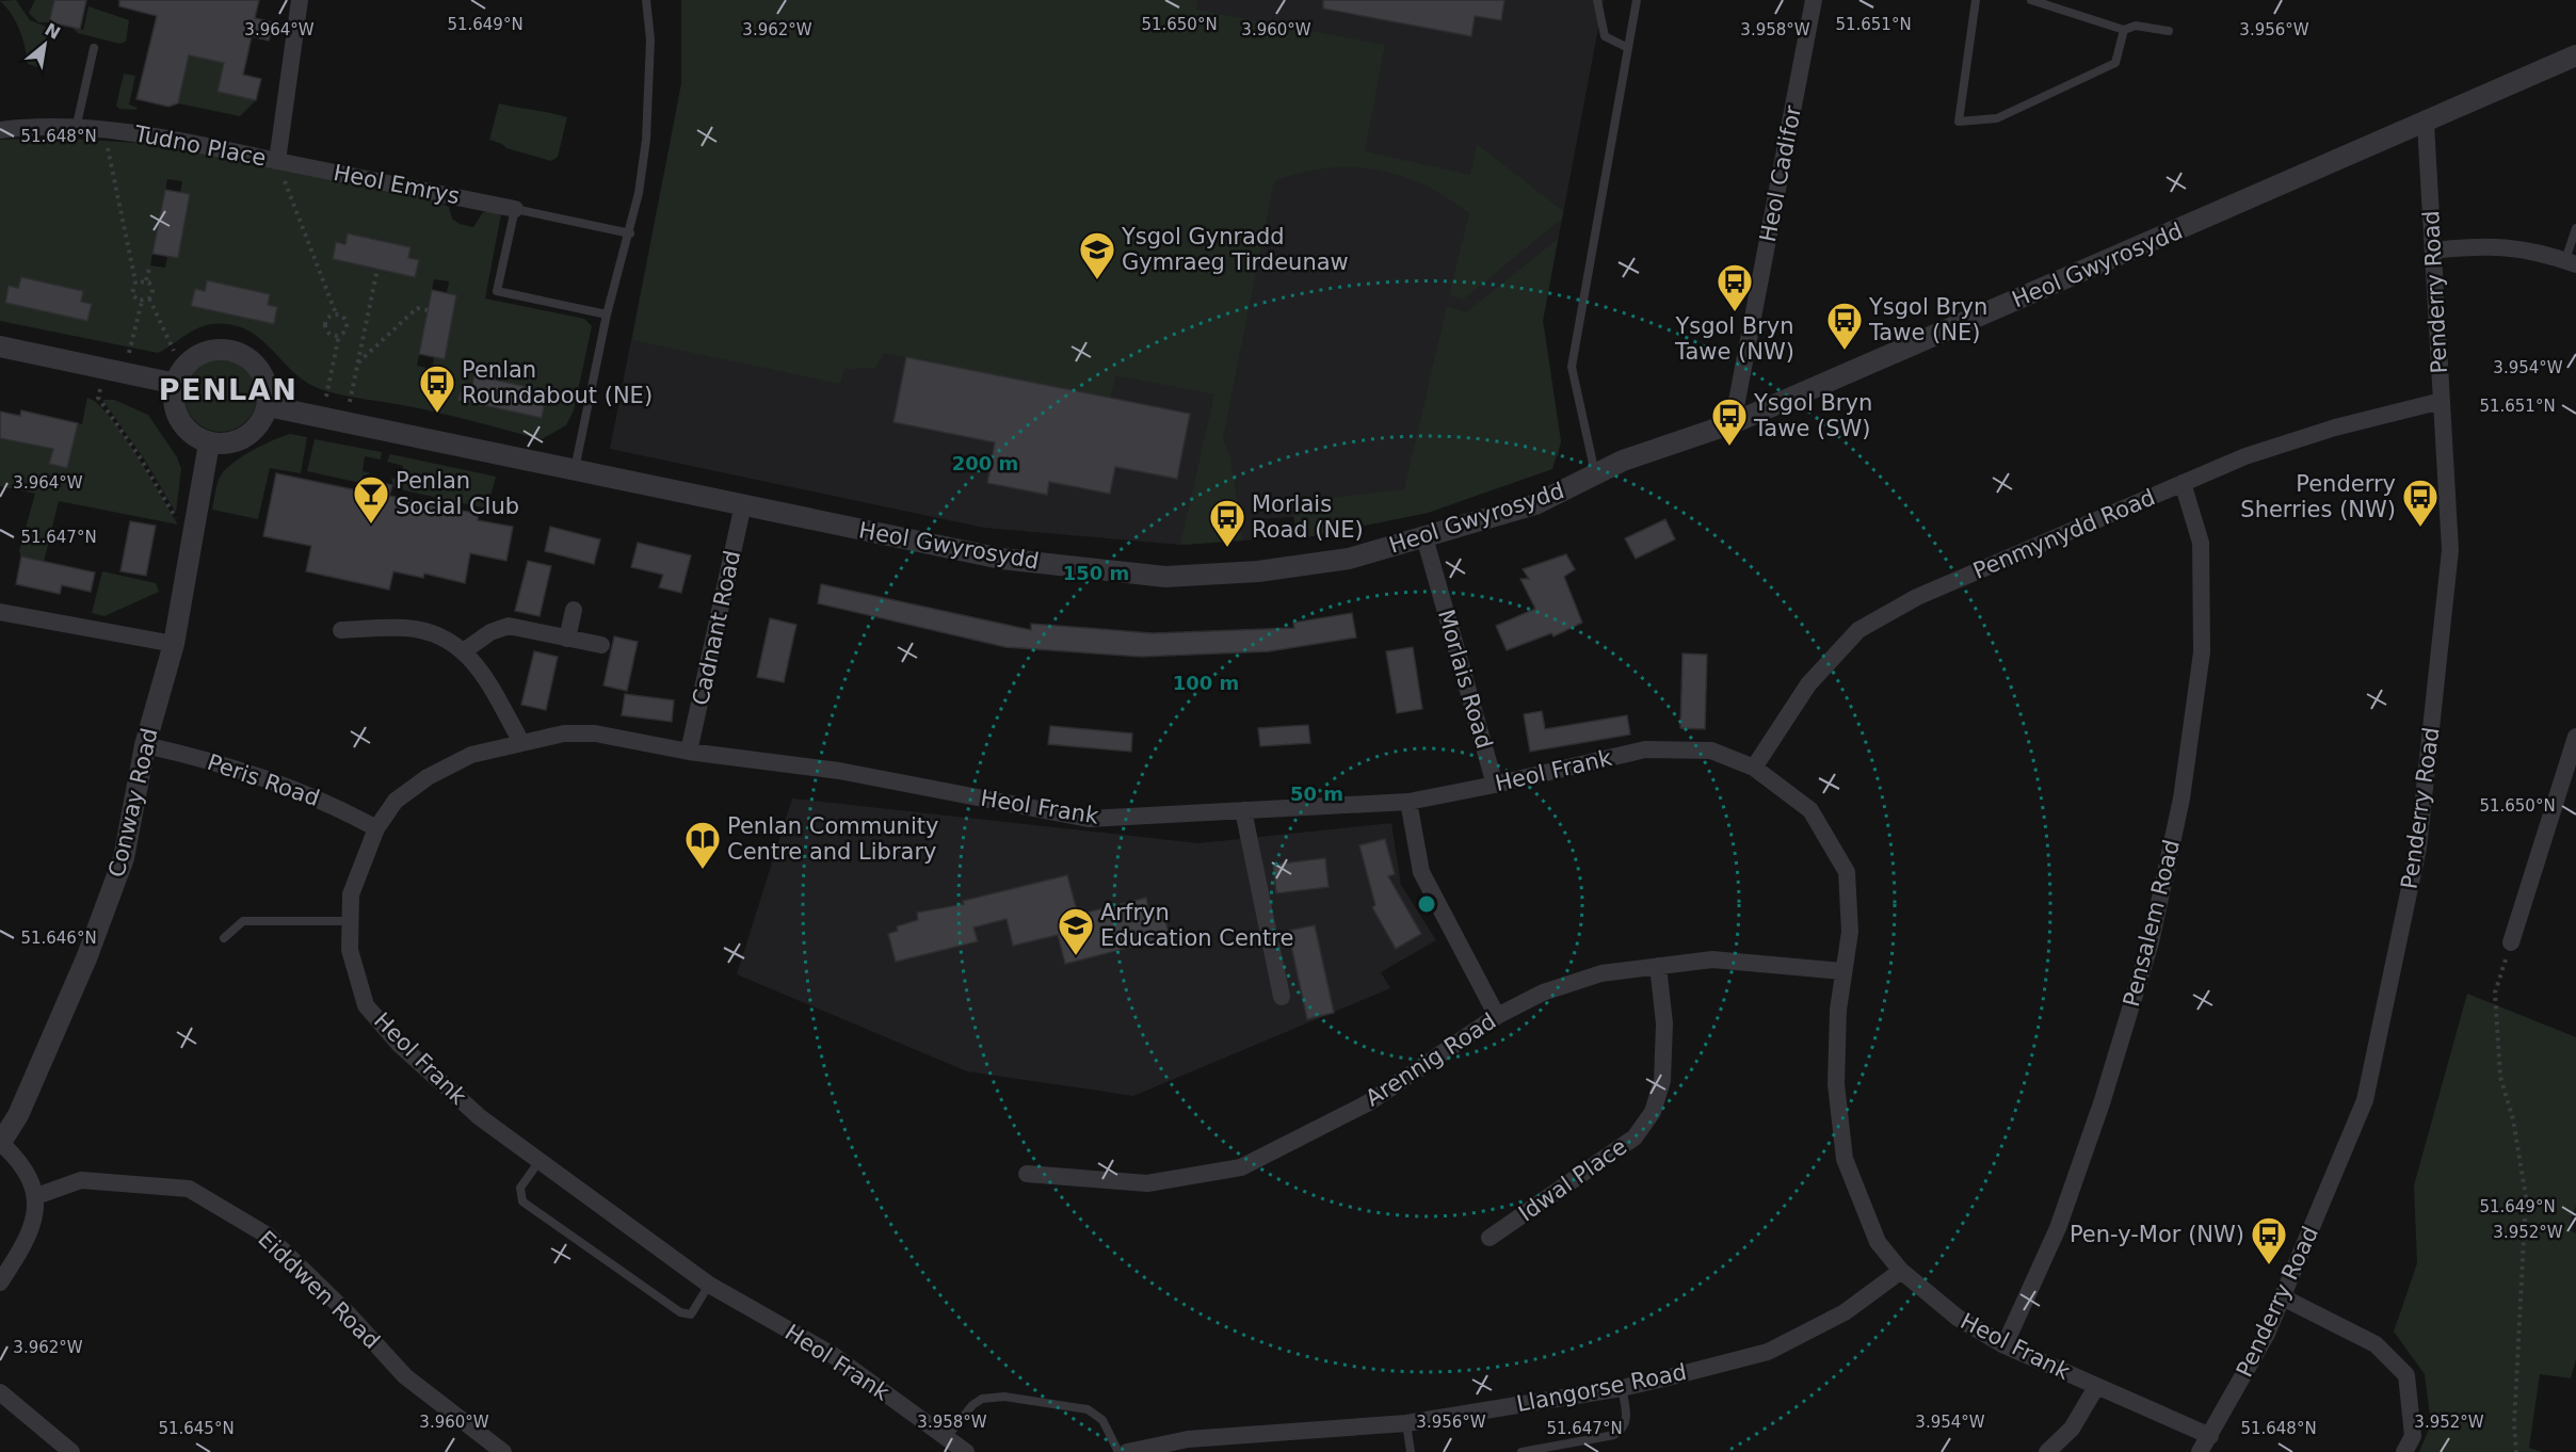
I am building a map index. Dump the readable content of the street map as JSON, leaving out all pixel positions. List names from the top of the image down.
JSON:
{
  "streets": {
    "street": [
      "Tudno Place",
      "Heol Cadifor",
      "Heol Emrys",
      "Heol Gwyrosydd",
      "Penderry Road",
      "Penmynydd Road",
      "Cadnant Road",
      "Morlais Road",
      "Heol Frank",
      "Peris Road",
      "Conway Road",
      "Pensalem Road",
      "Arennig Road",
      "Idwal Place",
      "Eiddwen Road",
      "Llangorse Road"
    ]
  },
  "crossings": [
    ["Tudno Place", "Heol Emrys"],
    ["Heol Cadifor", "Heol Gwyrosydd"],
    ["Heol Gwyrosydd", "Penderry Road"],
    ["Heol Gwyrosydd", "Cadnant Road"],
    ["Heol Gwyrosydd", "Morlais Road"],
    ["Heol Gwyrosydd", "Conway Road"],
    ["Penderry Road", "Penmynydd Road"],
    ["Penderry Road", "Heol Frank"],
    ["Penmynydd Road", "Heol Frank"],
    ["Penmynydd Road", "Pensalem Road"],
    ["Cadnant Road", "Heol Frank"],
    ["Morlais Road", "Heol Frank"],
    ["Heol Frank", "Peris Road"],
    ["Heol Frank", "Pensalem Road"],
    ["Heol Frank", "Arennig Road"],
    ["Heol Frank", "Llangorse Road"],
    ["Peris Road", "Conway Road"],
    ["Conway Road", "Eiddwen Road"],
    ["Arennig Road", "Idwal Place"]
  ],
  "districts": ["PENLAN"],
  "places": {
    "school or university": ["Ysgol Gynradd Gymraeg Tirdeunaw", "Arfryn Education Centre"],
    "bus stop": [
      "Ysgol Bryn Tawe (NW)",
      "Ysgol Bryn Tawe (NE)",
      "Penlan Roundabout (NE)",
      "Ysgol Bryn Tawe (SW)",
      "Penderry Sherries (NW)",
      "Morlais Road (NE)",
      "Pen-y-Mor (NW)"
    ],
    "bar": ["Penlan Social Club"],
    "library": ["Penlan Community Centre and Library"]
  },
  "north": "top right",
  "coordinates": [
    "51.649°N",
    "51.650°N",
    "51.651°N",
    "3.964°W",
    "3.962°W",
    "3.960°W",
    "3.958°W",
    "3.956°W",
    "51.648°N",
    "3.954°W",
    "51.647°N",
    "51.646°N",
    "3.952°W",
    "51.645°N"
  ],
  "rings": [
    "200 m",
    "150 m",
    "100 m",
    "50 m"
  ]
}
